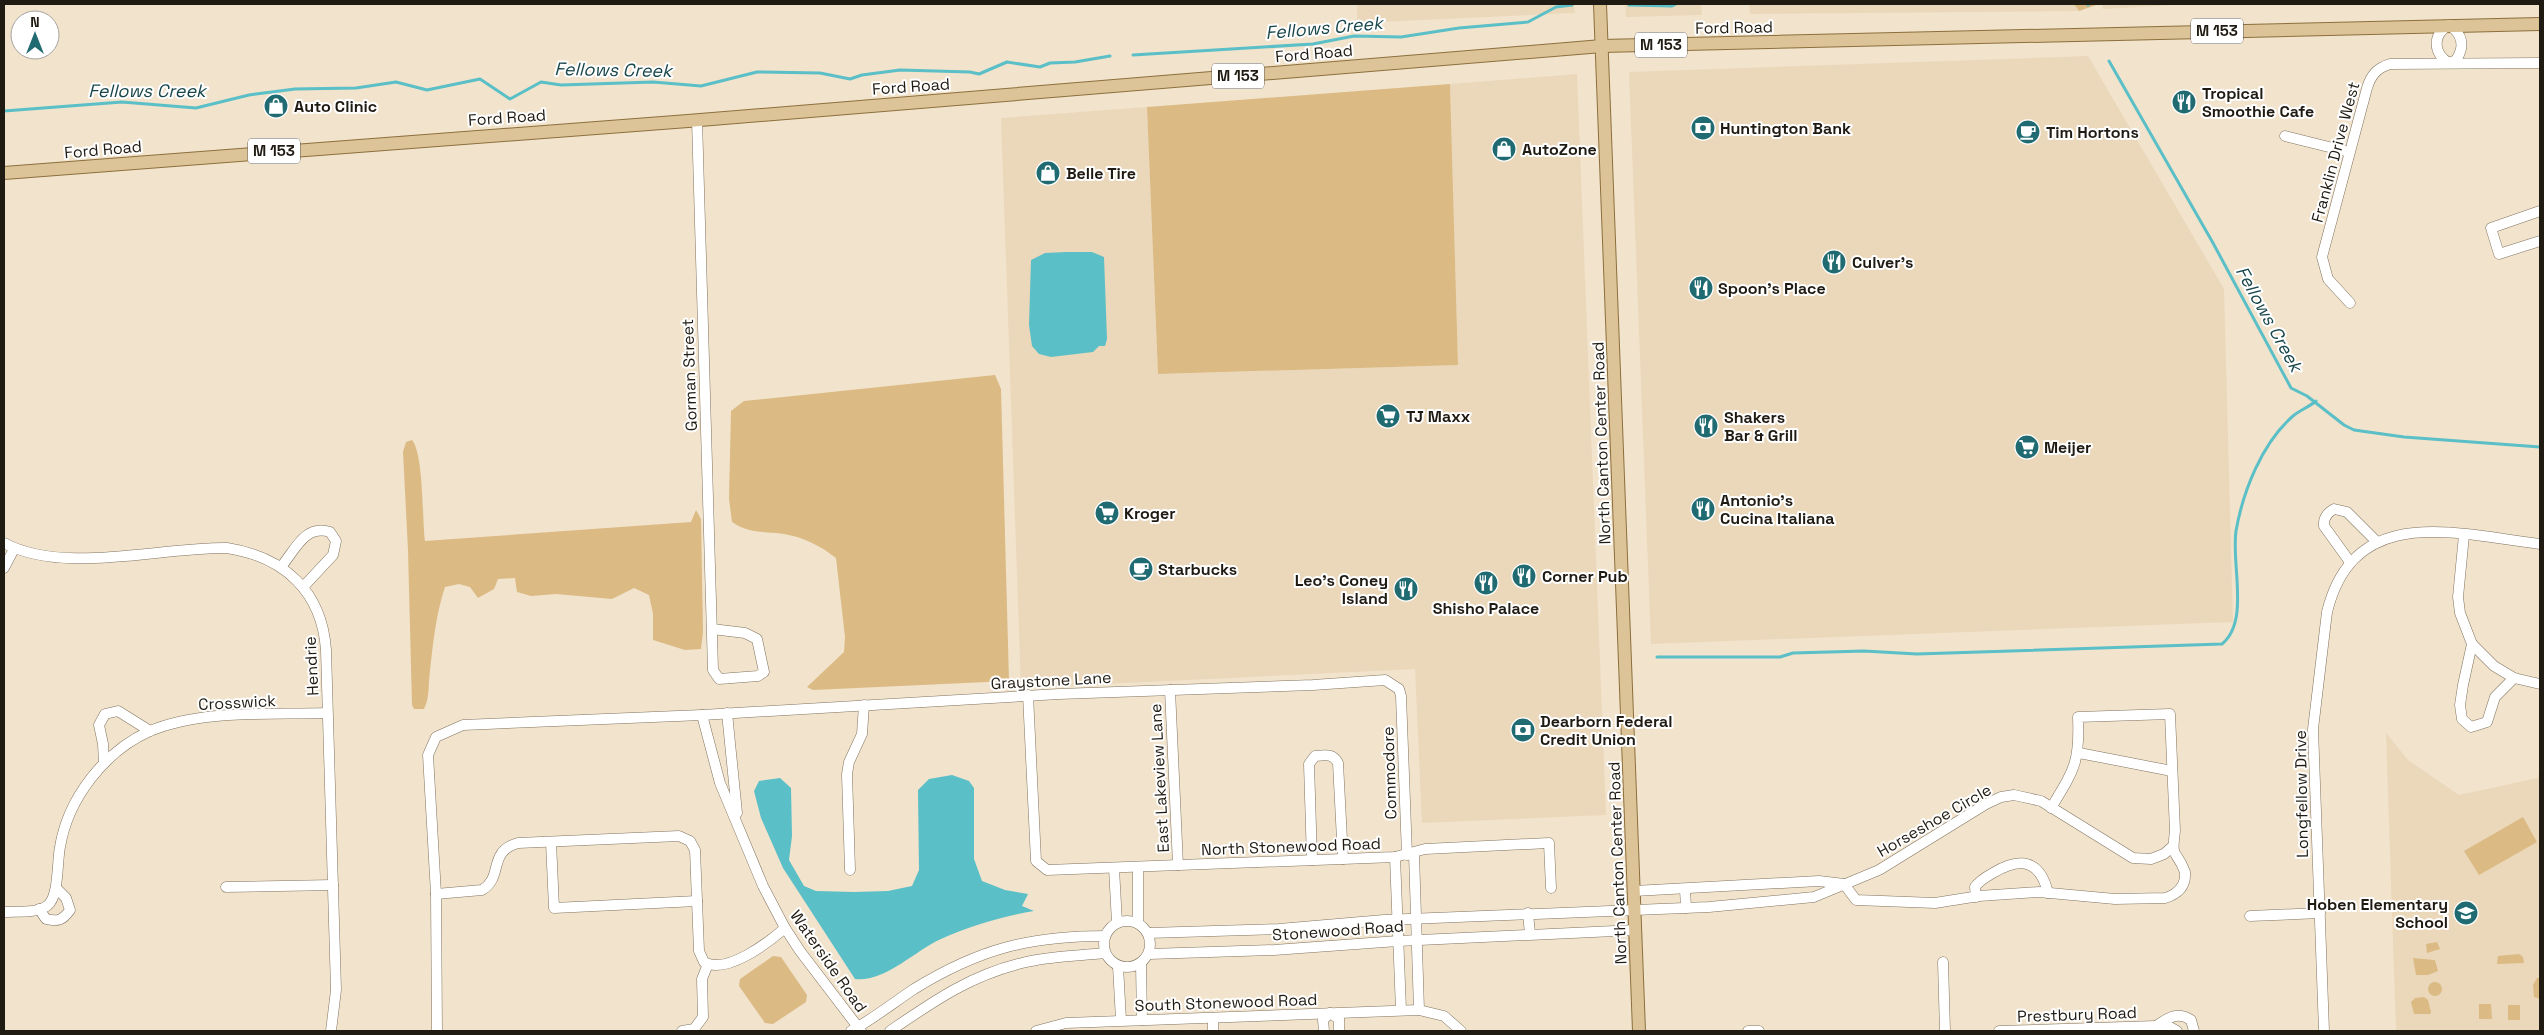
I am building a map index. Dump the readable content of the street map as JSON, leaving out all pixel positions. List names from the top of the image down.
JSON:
{
  "streets": {
    "main road": ["Ford Road", "M 153", "North Canton Center Road"],
    "street": [
      "Franklin Drive West",
      "Gorman Street",
      "Hendrie",
      "Graystone Lane",
      "Crosswick",
      "Commodore",
      "East Lakeview Lane",
      "Longfellow Drive",
      "Horseshoe Circle",
      "North Stonewood Road",
      "Stonewood Road",
      "Waterside Road",
      "South Stonewood Road",
      "Prestbury Road"
    ]
  },
  "crossings": [
    ["Ford Road", "Franklin Drive West"],
    ["Ford Road", "Gorman Street"],
    ["Ford Road", "North Canton Center Road"],
    ["North Canton Center Road", "Horseshoe Circle"],
    ["North Canton Center Road", "Stonewood Road"],
    ["Hendrie", "Crosswick"],
    ["Graystone Lane", "Commodore"],
    ["Graystone Lane", "East Lakeview Lane"],
    ["Graystone Lane", "North Stonewood Road"],
    ["Graystone Lane", "Waterside Road"],
    ["Commodore", "North Stonewood Road"],
    ["Commodore", "Stonewood Road"],
    ["Commodore", "South Stonewood Road"],
    ["East Lakeview Lane", "North Stonewood Road"],
    ["Horseshoe Circle", "Stonewood Road"]
  ],
  "water": ["Fellows Creek"],
  "places": {
    "restaurant": [
      "Tropical Smoothie Cafe",
      "Culver's",
      "Spoon's Place",
      "Shakers Bar & Grill",
      "Antonio's Cucina Italiana",
      "Corner Pub",
      "Shisho Palace",
      "Leo's Coney Island"
    ],
    "shop": ["Auto Clinic", "AutoZone", "Belle Tire"],
    "bank": ["Huntington Bank", "Dearborn Federal Credit Union"],
    "cafe": ["Tim Hortons", "Starbucks"],
    "supermarket": ["TJ Maxx", "Meijer", "Kroger"],
    "school or university": ["Hoben Elementary School"]
  },
  "north": "top"
}
